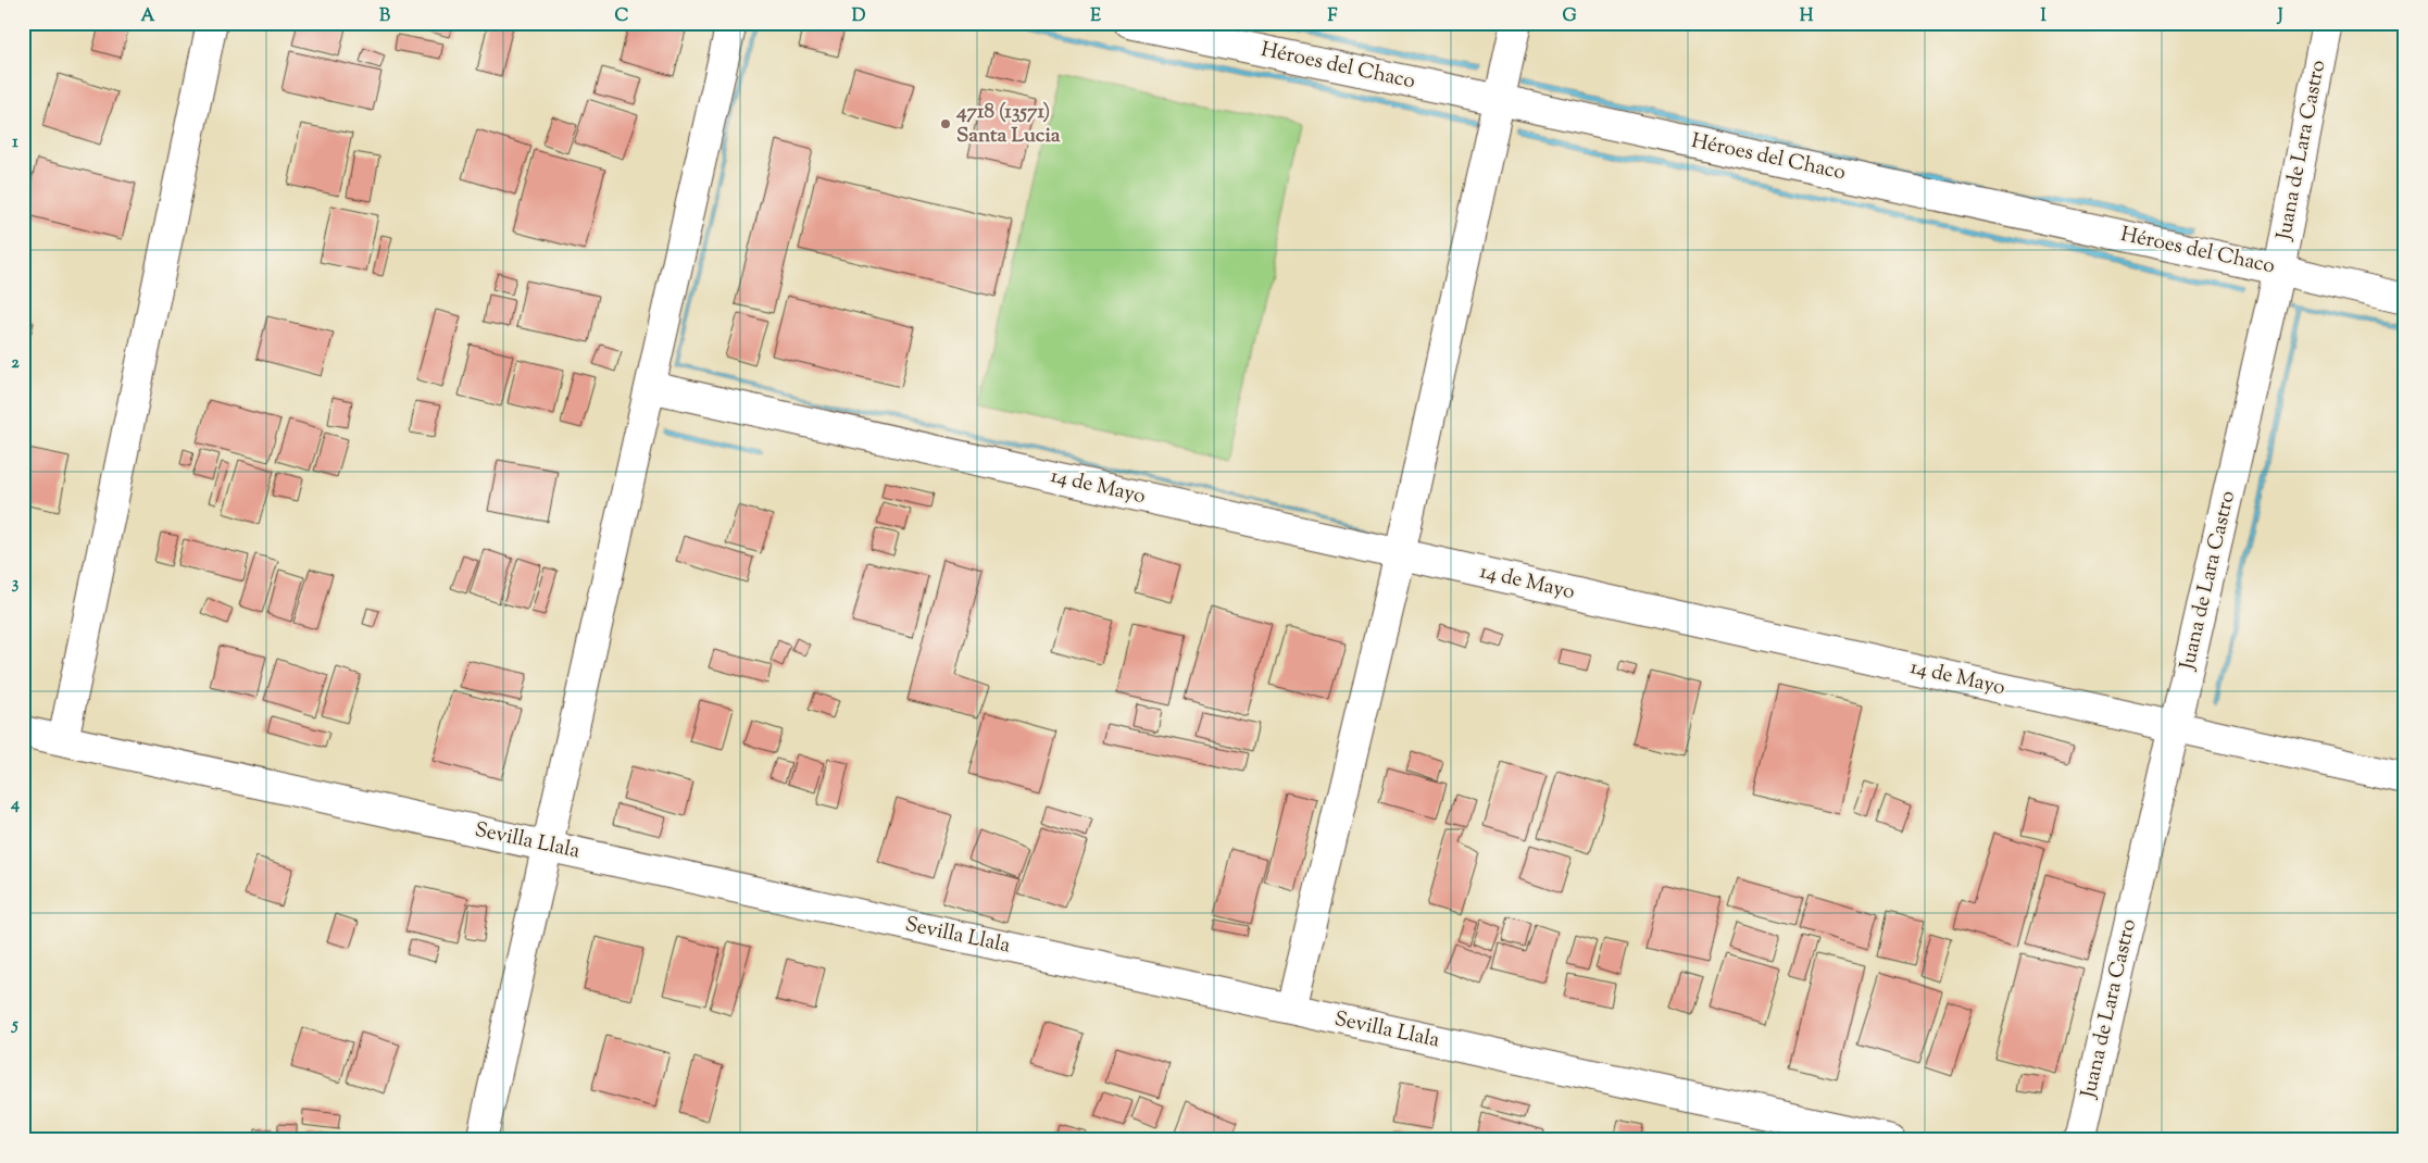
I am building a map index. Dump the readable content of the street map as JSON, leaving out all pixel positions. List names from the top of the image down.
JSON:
{
  "streets": {
    "street": [
      "Héroes del Chaco",
      "Juana de Lara Castro",
      "14 de Mayo",
      "Sevilla Llala"
    ]
  },
  "crossings": [
    ["Héroes del Chaco", "Juana de Lara Castro"],
    ["Juana de Lara Castro", "14 de Mayo"]
  ],
  "places": ["4718 (13571) Santa Lucia"],
  "grid": {
    "columns": [
      "A",
      "B",
      "C",
      "D",
      "E",
      "F",
      "G",
      "H",
      "I",
      "J"
    ],
    "rows": [
      "1",
      "2",
      "3",
      "4",
      "5"
    ]
  }
}
